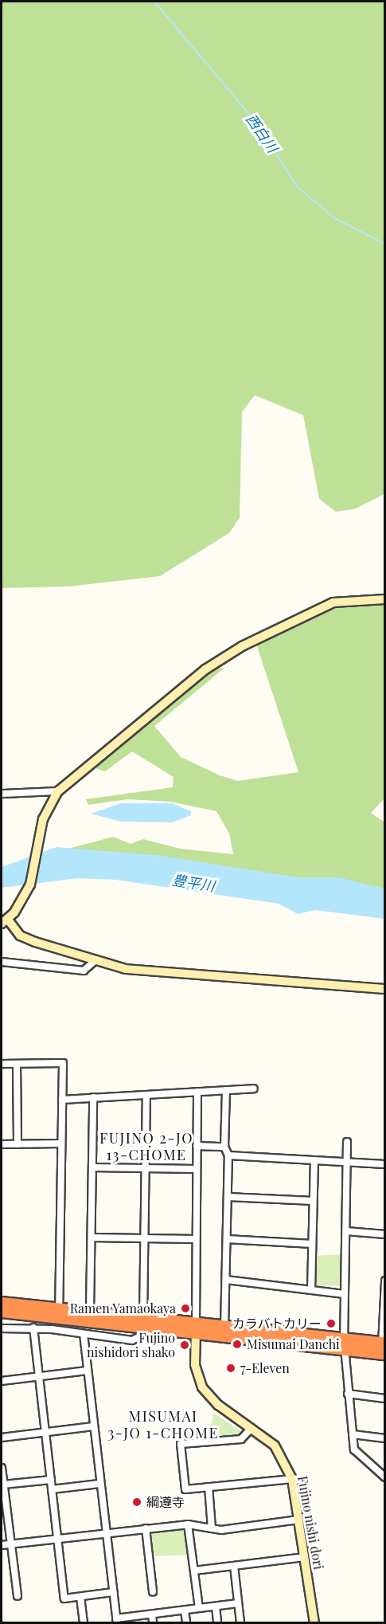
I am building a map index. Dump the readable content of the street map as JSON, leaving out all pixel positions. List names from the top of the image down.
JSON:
{
  "streets": {
    "street": ["Fujino nishi dori"]
  },
  "districts": ["FUJINO 2-JO 13-CHOME", "MISUMAI 3-JO 1-CHOME"],
  "water": ["西白川", "豊平川"],
  "places": [
    "Ramen Yamaokaya",
    "カラバトカリー",
    "Misumai Danchi",
    "Fujino nishidori shako",
    "7-Eleven",
    "綱遵寺"
  ]
}
